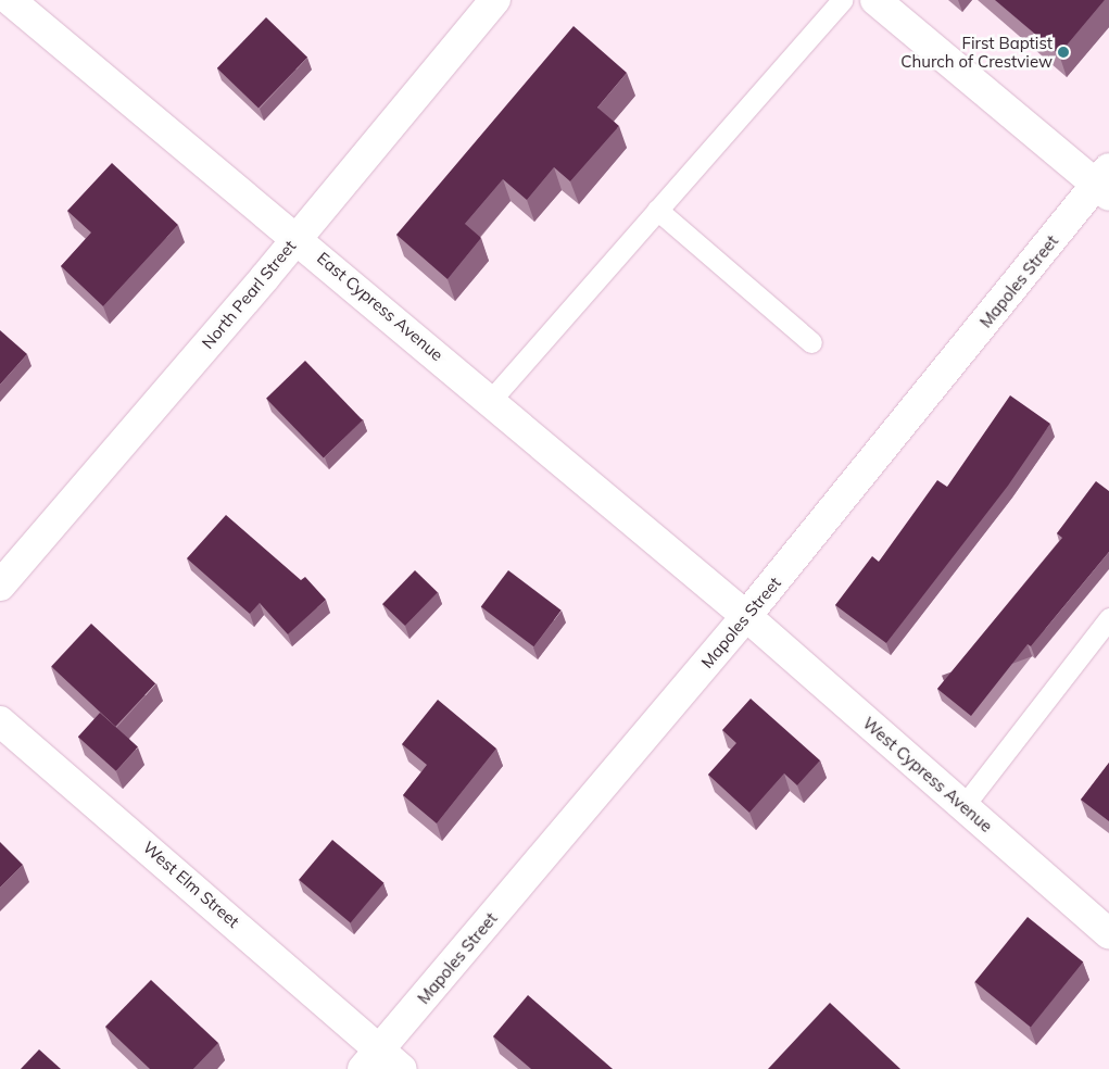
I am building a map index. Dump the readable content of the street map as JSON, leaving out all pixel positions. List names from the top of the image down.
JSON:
{
  "streets": {
    "street": [
      "Mapoles Street",
      "North Pearl Street",
      "East Cypress Avenue",
      "West Cypress Avenue",
      "West Elm Street"
    ]
  },
  "crossings": [
    ["Mapoles Street", "East Cypress Avenue"],
    ["Mapoles Street", "West Cypress Avenue"],
    ["Mapoles Street", "West Elm Street"],
    ["North Pearl Street", "East Cypress Avenue"],
    ["East Cypress Avenue", "West Cypress Avenue"]
  ],
  "places": ["First Baptist Church of Crestview"]
}
